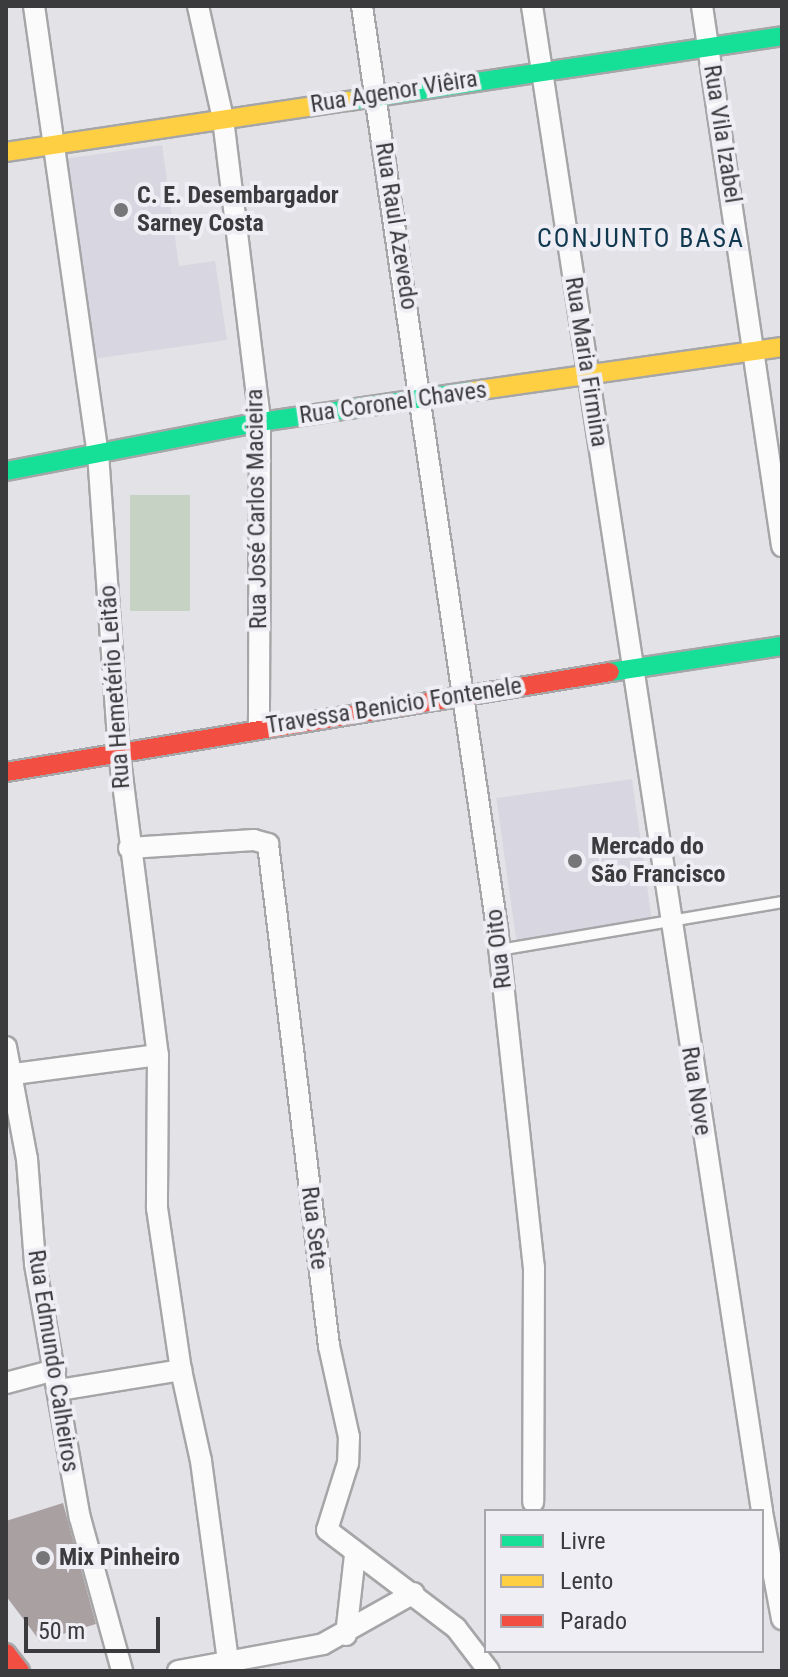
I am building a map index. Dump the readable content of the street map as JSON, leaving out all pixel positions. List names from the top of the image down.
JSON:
{
  "streets": {
    "street": [
      "Rua Agenor Viêira",
      "Rua Vila Izabel",
      "Rua Raul Azevedo",
      "Rua Maria Firmina",
      "Rua Coronel Chaves",
      "Rua José Carlos Macieira",
      "Rua Hemetério Leitão",
      "Travessa Benicio Fontenele",
      "Rua Oito",
      "Rua Nove",
      "Rua Sete",
      "Rua Edmundo Calheiros"
    ]
  },
  "crossings": [
    ["Rua Agenor Viêira", "Rua Vila Izabel"],
    ["Rua Agenor Viêira", "Rua Raul Azevedo"],
    ["Rua Agenor Viêira", "Rua Maria Firmina"],
    ["Rua Agenor Viêira", "Rua José Carlos Macieira"],
    ["Rua Agenor Viêira", "Rua Hemetério Leitão"],
    ["Rua Vila Izabel", "Rua Coronel Chaves"],
    ["Rua Raul Azevedo", "Rua Coronel Chaves"],
    ["Rua Raul Azevedo", "Rua Oito"],
    ["Rua Maria Firmina", "Rua Coronel Chaves"],
    ["Rua Maria Firmina", "Travessa Benicio Fontenele"],
    ["Rua Maria Firmina", "Rua Nove"],
    ["Rua Coronel Chaves", "Rua José Carlos Macieira"],
    ["Rua Coronel Chaves", "Rua Hemetério Leitão"],
    ["Rua Coronel Chaves", "Rua Oito"],
    ["Rua José Carlos Macieira", "Travessa Benicio Fontenele"],
    ["Rua Hemetério Leitão", "Travessa Benicio Fontenele"],
    ["Rua Hemetério Leitão", "Rua Sete"],
    ["Travessa Benicio Fontenele", "Rua Oito"],
    ["Travessa Benicio Fontenele", "Rua Nove"]
  ],
  "districts": ["CONJUNTO BASA"],
  "places": ["C. E. Desembargador Sarney Costa", "Mercado do São Francisco", "Mix Pinheiro"],
  "legend": ["Livre", "Lento", "Parado"],
  "scale_bar": "50 m"
}
